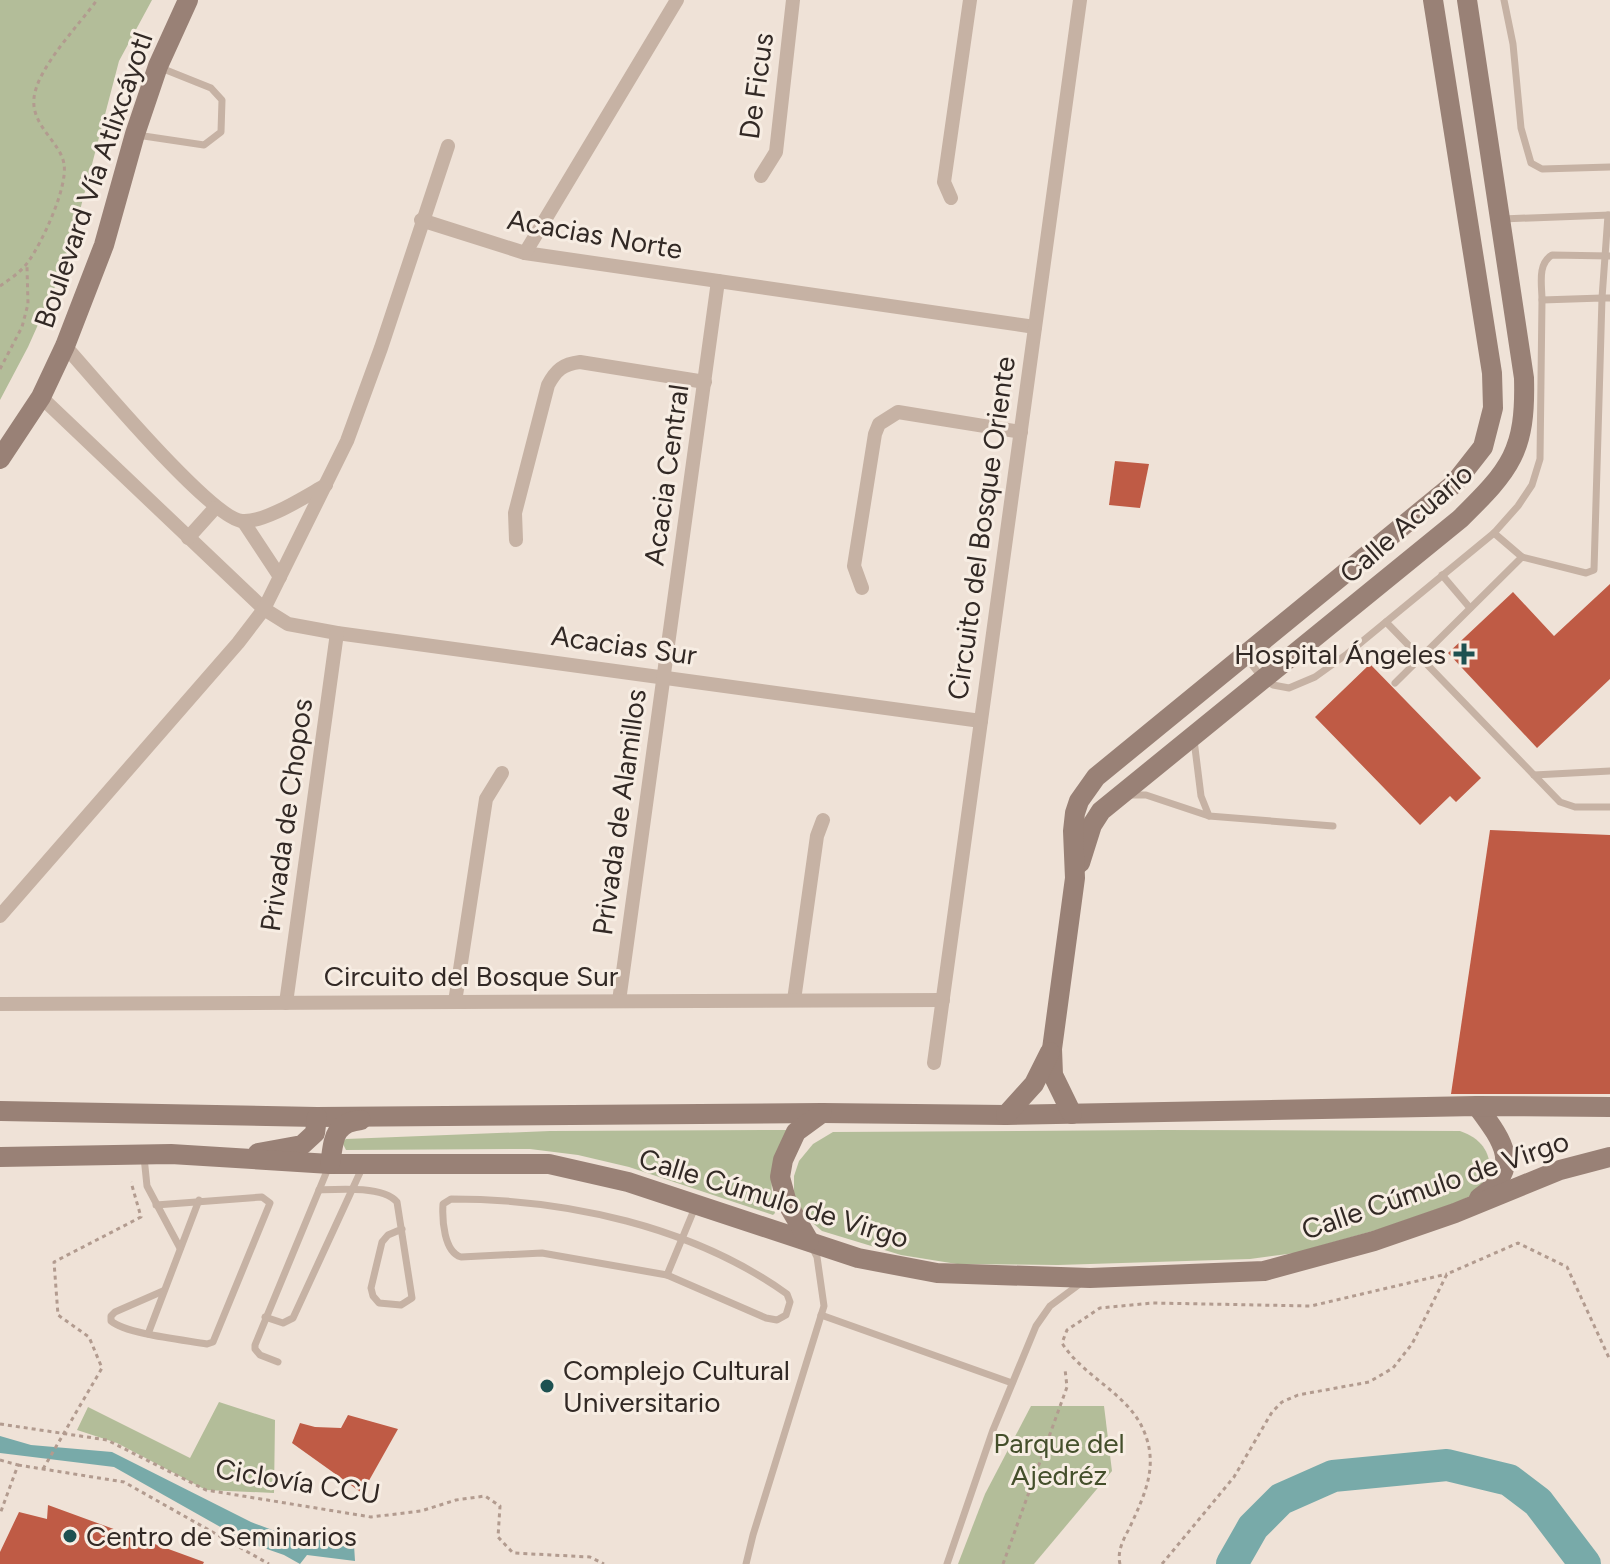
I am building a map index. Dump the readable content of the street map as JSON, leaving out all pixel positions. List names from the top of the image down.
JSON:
{
  "streets": {
    "main road": ["Boulevard Vía Atlixcáyotl", "Calle Acuario", "Calle Cúmulo de Virgo"],
    "street": [
      "De Ficus",
      "Acacias Norte",
      "Acacia Central",
      "Circuito del Bosque Oriente",
      "Acacias Sur",
      "Privada de Alamillos",
      "Privada de Chopos",
      "Circuito del Bosque Sur"
    ],
    "path": ["Ciclovía CCU"]
  },
  "crossings": [
    ["Boulevard Vía Atlixcáyotl", "Acacias Sur"],
    ["Acacias Norte", "Acacia Central"],
    ["Acacias Norte", "Circuito del Bosque Oriente"],
    ["Acacia Central", "Acacias Sur"],
    ["Acacia Central", "Privada de Alamillos"],
    ["Calle Acuario", "Calle Cúmulo de Virgo"],
    ["Circuito del Bosque Oriente", "Acacias Sur"],
    ["Circuito del Bosque Oriente", "Circuito del Bosque Sur"],
    ["Acacias Sur", "Privada de Alamillos"],
    ["Acacias Sur", "Privada de Chopos"],
    ["Privada de Alamillos", "Circuito del Bosque Sur"],
    ["Privada de Chopos", "Circuito del Bosque Sur"]
  ],
  "parks": ["Parque del Ajedréz"],
  "places": {
    "health": ["Hospital Ángeles"],
    "other": ["Complejo Cultural Universitario", "Centro de Seminarios"]
  }
}
